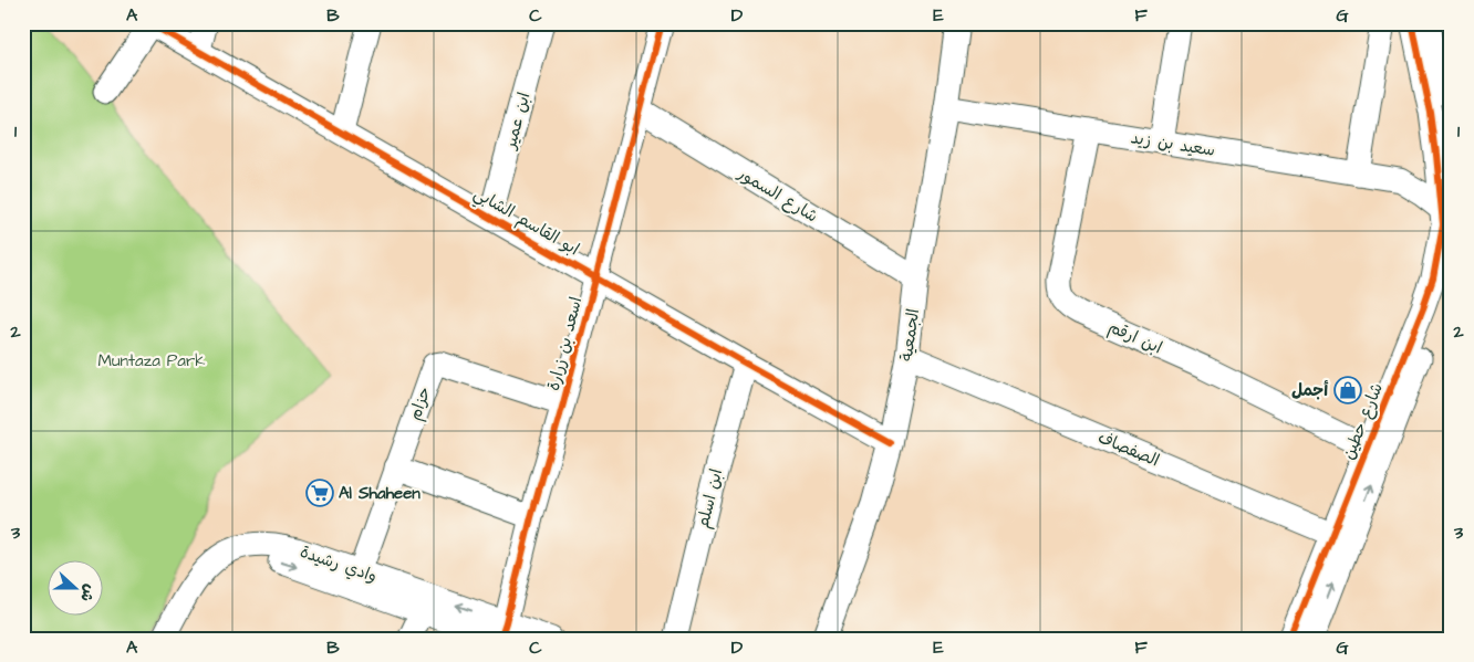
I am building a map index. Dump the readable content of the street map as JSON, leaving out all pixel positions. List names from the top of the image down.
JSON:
{
  "streets": {
    "street": [
      "ابن عمير",
      "سعيد بن زيد",
      "شارع السمور",
      "ابو القاسم الشابي",
      "الجمعية",
      "ابن ارقم",
      "اسعد بن زرارة",
      "حزام",
      "شارع حطين",
      "الصفصاف",
      "ابن اسلم",
      "وادي رشيدة"
    ]
  },
  "crossings": [
    ["ابن عمير", "ابو القاسم الشابي"],
    ["سعيد بن زيد", "الجمعية"],
    ["سعيد بن زيد", "ابن ارقم"],
    ["سعيد بن زيد", "شارع حطين"],
    ["شارع السمور", "الجمعية"],
    ["شارع السمور", "اسعد بن زرارة"],
    ["ابو القاسم الشابي", "الجمعية"],
    ["ابو القاسم الشابي", "اسعد بن زرارة"],
    ["ابو القاسم الشابي", "ابن اسلم"],
    ["الجمعية", "الصفصاف"],
    ["ابن ارقم", "شارع حطين"],
    ["اسعد بن زرارة", "حزام"],
    ["اسعد بن زرارة", "وادي رشيدة"],
    ["حزام", "وادي رشيدة"],
    ["شارع حطين", "الصفصاف"]
  ],
  "parks": ["Muntaza Park"],
  "places": {
    "shop": ["أجمل"],
    "supermarket": ["Al Shaheen"]
  },
  "north": "right",
  "grid": {
    "columns": [
      "A",
      "B",
      "C",
      "D",
      "E",
      "F",
      "G"
    ],
    "rows": ["1", "2", "3"]
  }
}
